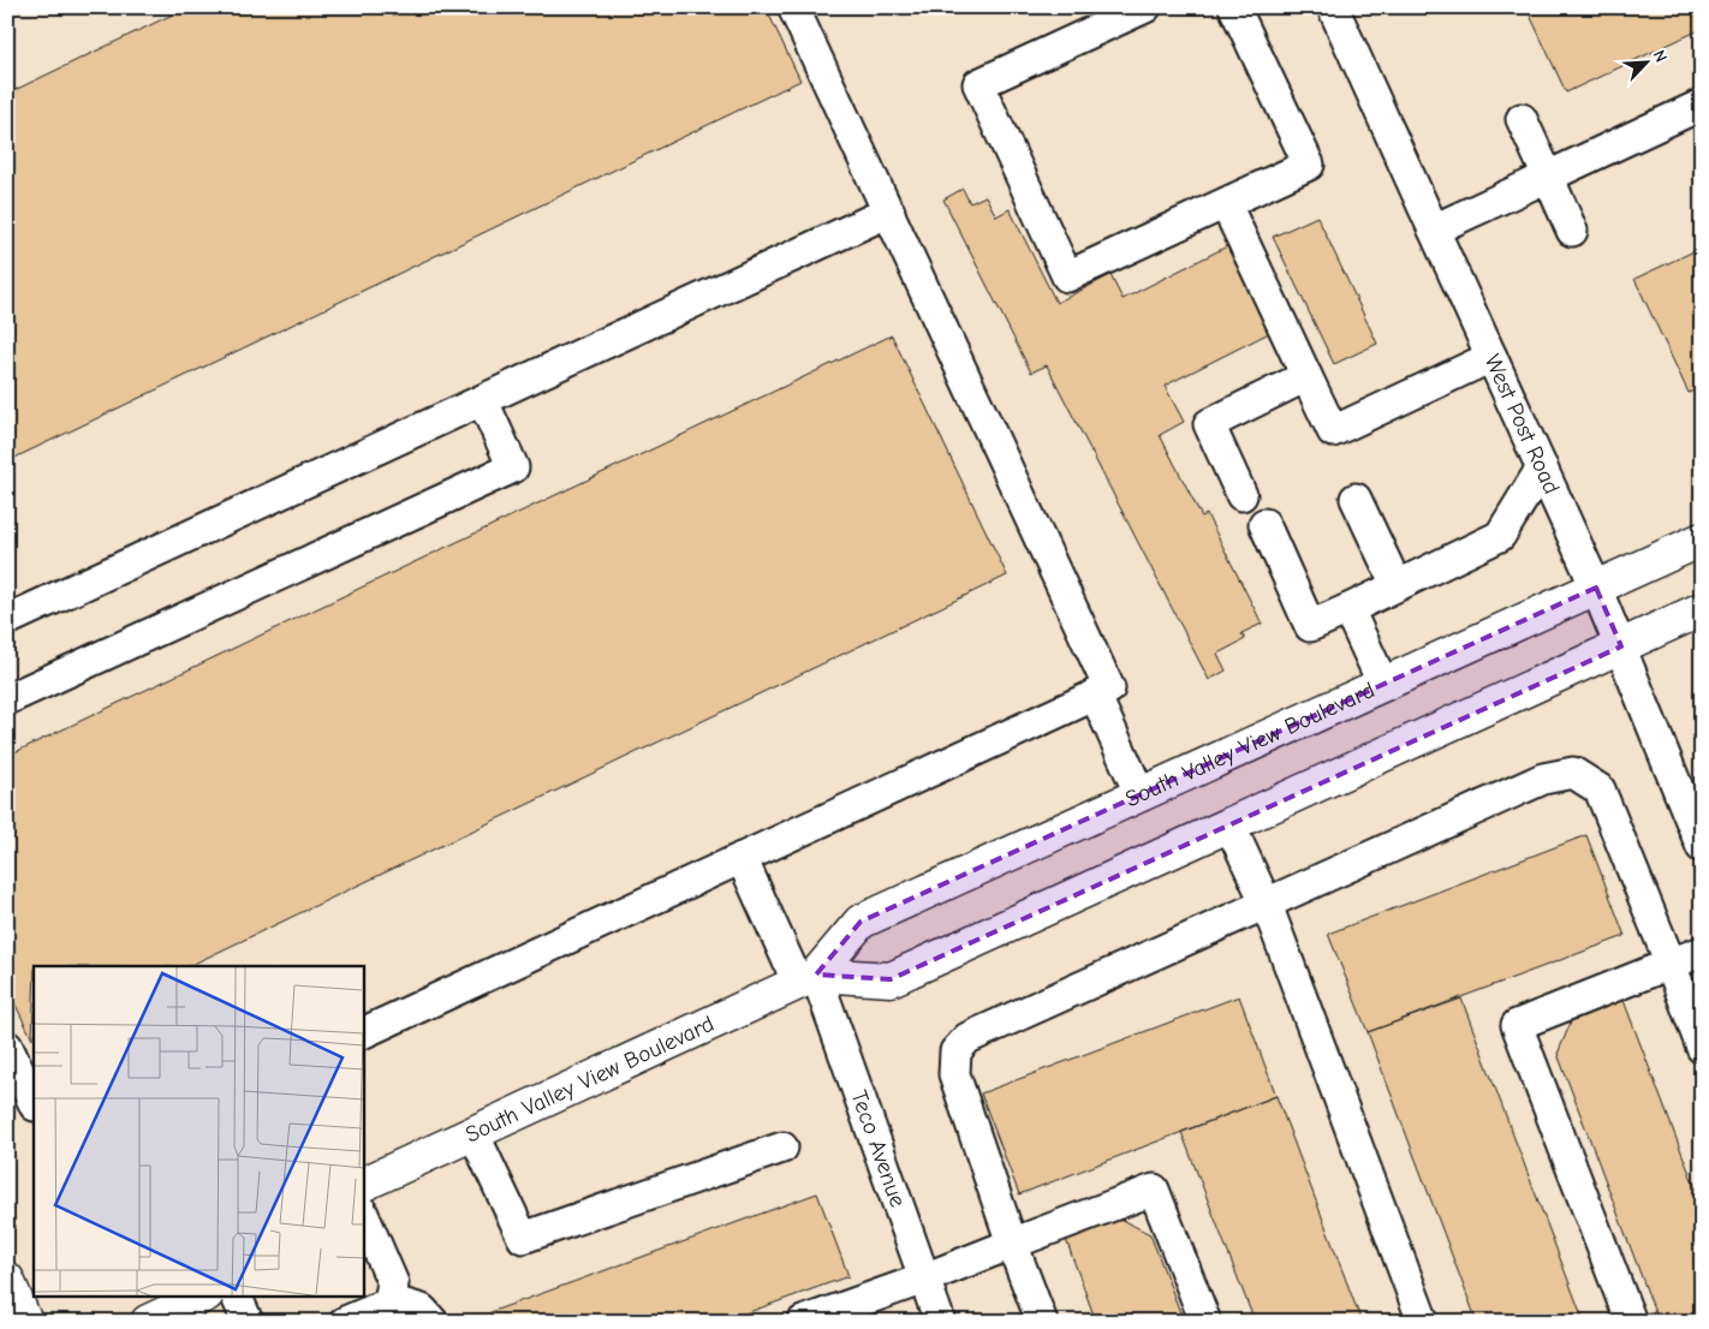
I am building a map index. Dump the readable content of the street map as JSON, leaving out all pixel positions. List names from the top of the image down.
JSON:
{
  "streets": {
    "main road": ["South Valley View Boulevard"],
    "street": ["West Post Road", "Teco Avenue"]
  },
  "crossings": [
    ["West Post Road", "South Valley View Boulevard"],
    ["South Valley View Boulevard", "Teco Avenue"]
  ],
  "north": "top right"
}
